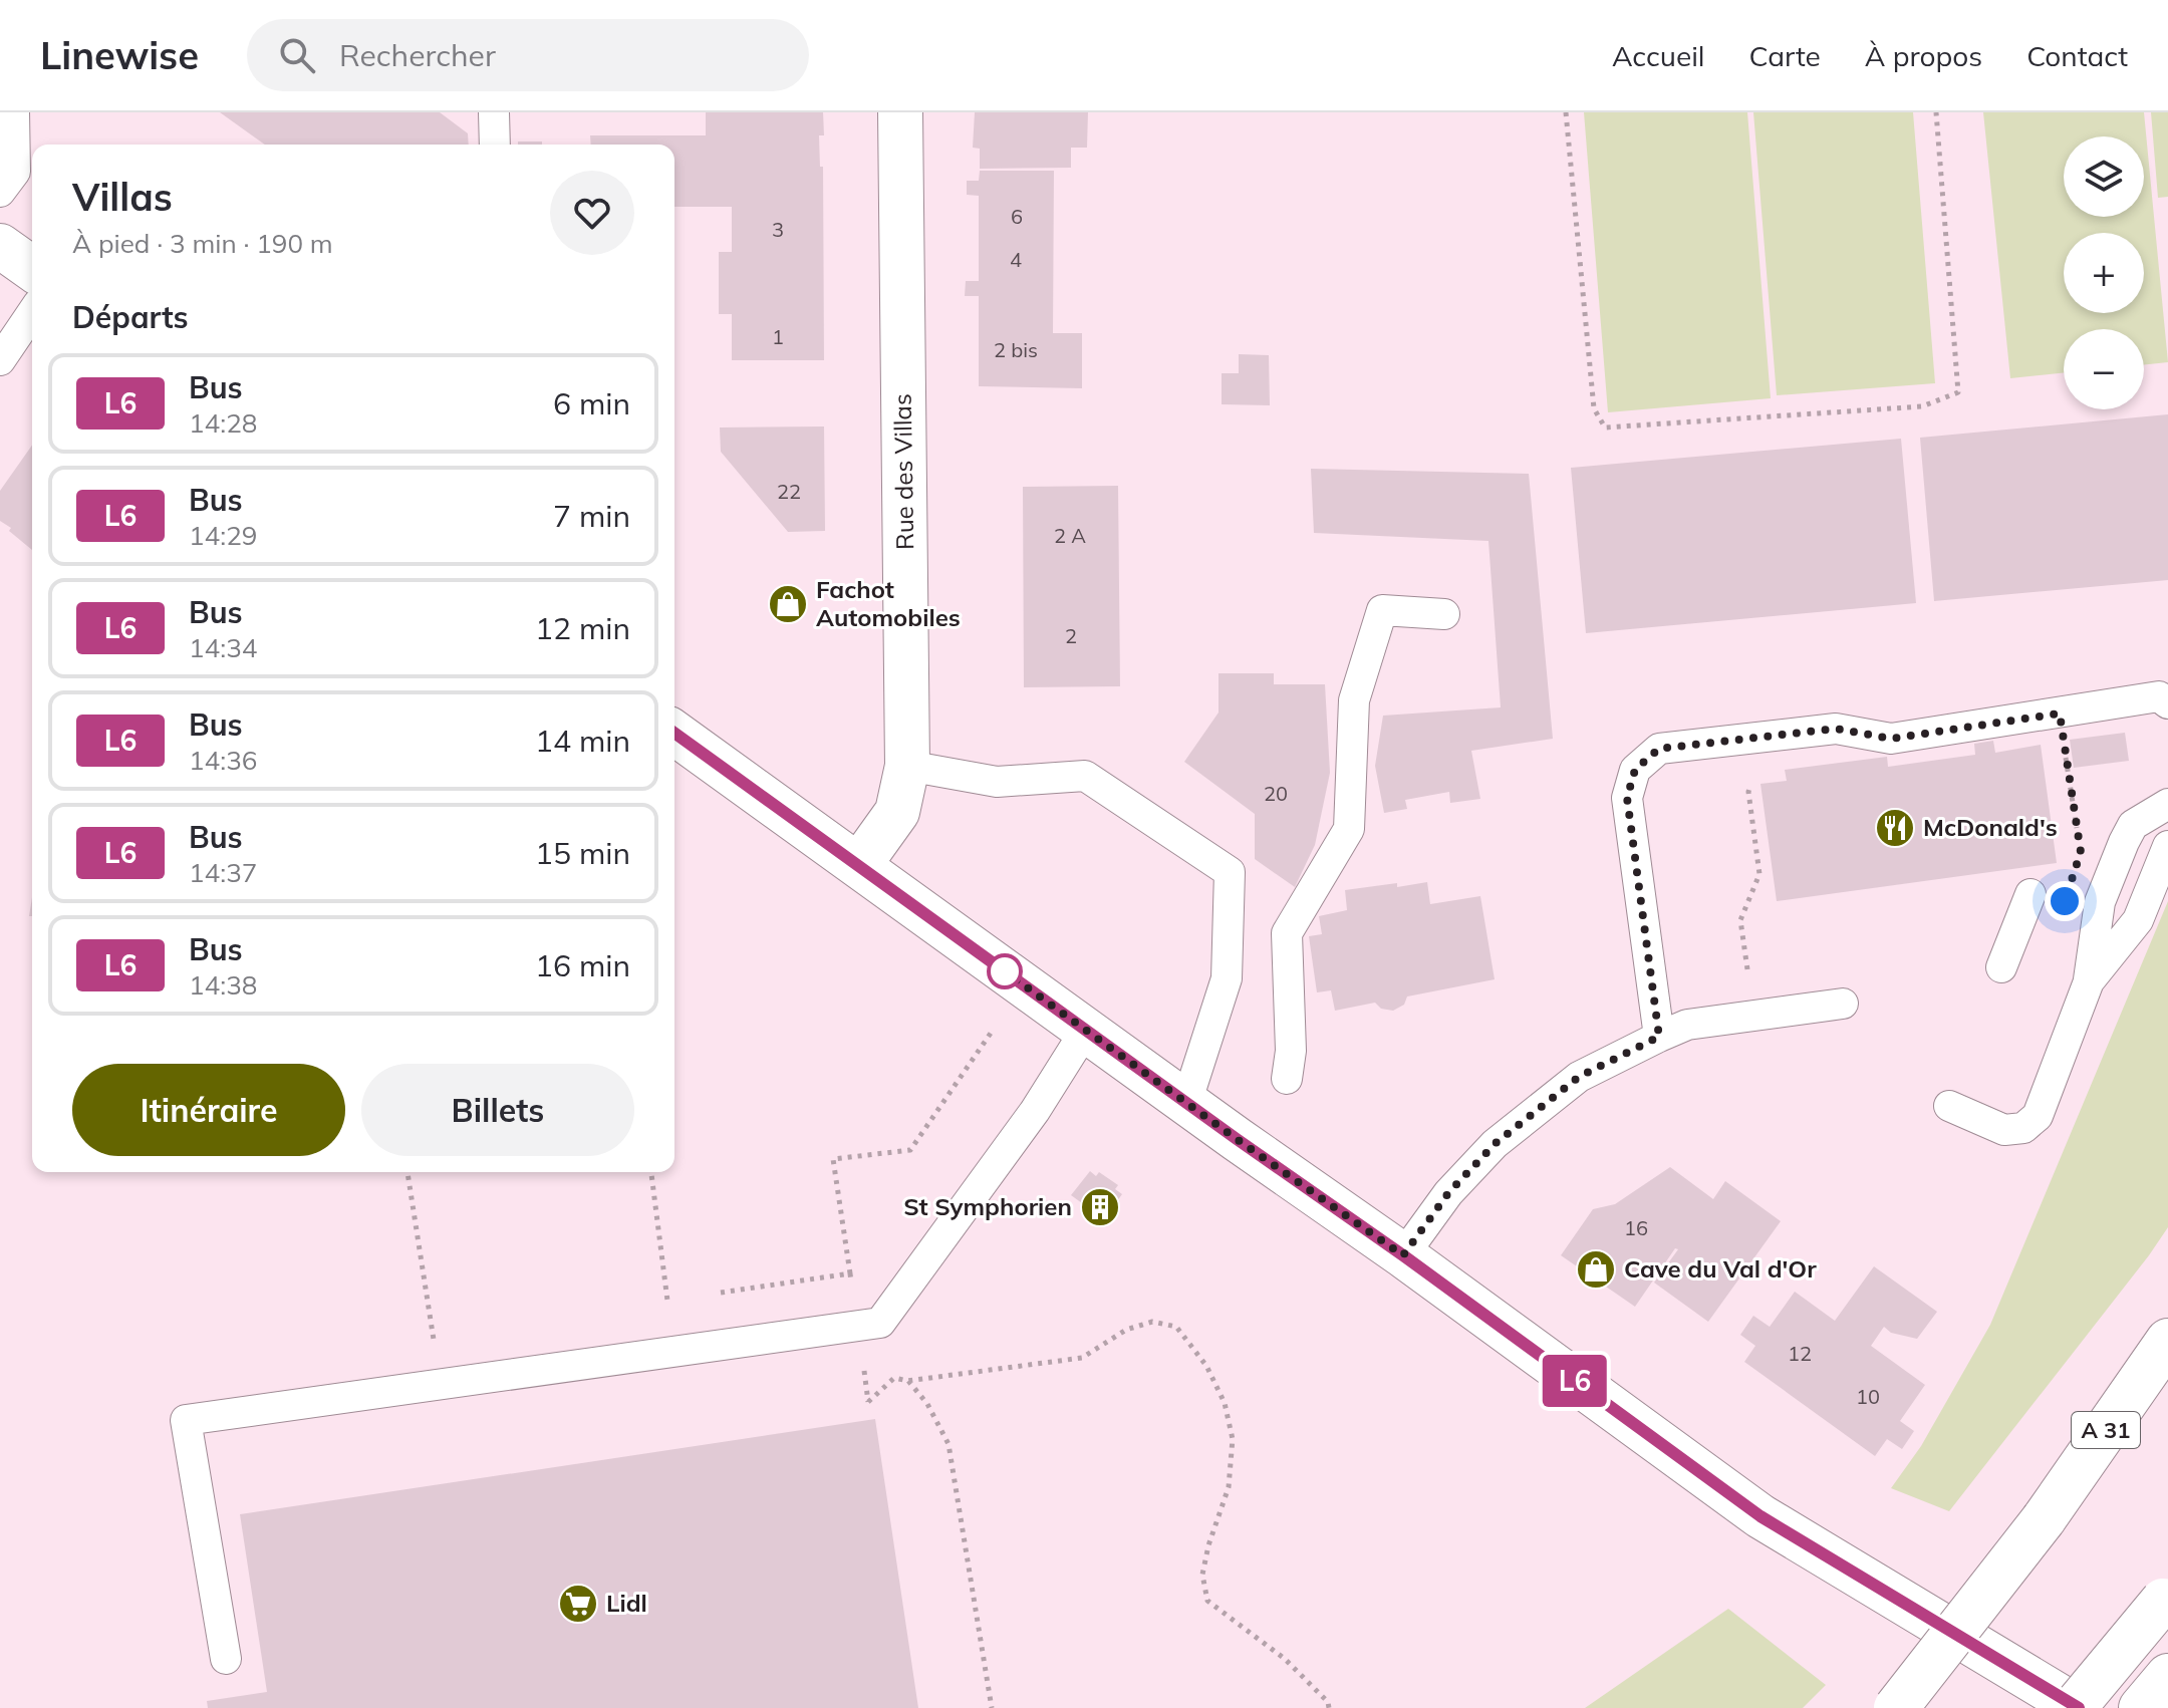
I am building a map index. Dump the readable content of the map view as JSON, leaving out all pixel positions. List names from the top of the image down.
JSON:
{
  "streets": {
    "main road": ["Rue des Villas", "A 31"]
  },
  "places": {
    "shop": ["Fachot Automobiles", "Cave du Val d'Or"],
    "restaurant": ["McDonald's"],
    "building": ["St Symphorien"],
    "supermarket": ["Lidl"]
  },
  "lines": ["bus line L6"],
  "house_numbers": [
    "6",
    "3",
    "4",
    "1",
    "2 bis",
    "22",
    "2 A",
    "2",
    "20",
    "16",
    "12",
    "10"
  ],
  "page": {
    "header": "Linewise",
    "search": "Rechercher",
    "nav": [
      "Accueil",
      "Carte",
      "À propos",
      "Contact"
    ],
    "on_map": "L6",
    "map_buttons": ["+", "−"],
    "heading": [
      ["Villas", "À pied · 3 min · 190 m"],
      "Départs"
    ],
    "list": [
      {
        "mark": "L6",
        "name": "Bus",
        "note": "14:28",
        "value": "6 min"
      },
      {
        "mark": "L6",
        "name": "Bus",
        "note": "14:29",
        "value": "7 min"
      },
      {
        "mark": "L6",
        "name": "Bus",
        "note": "14:34",
        "value": "12 min"
      },
      {
        "mark": "L6",
        "name": "Bus",
        "note": "14:36",
        "value": "14 min"
      },
      {
        "mark": "L6",
        "name": "Bus",
        "note": "14:37",
        "value": "15 min"
      },
      {
        "mark": "L6",
        "name": "Bus",
        "note": "14:38",
        "value": "16 min"
      }
    ],
    "buttons": ["Itinéraire", "Billets"]
  }
}
